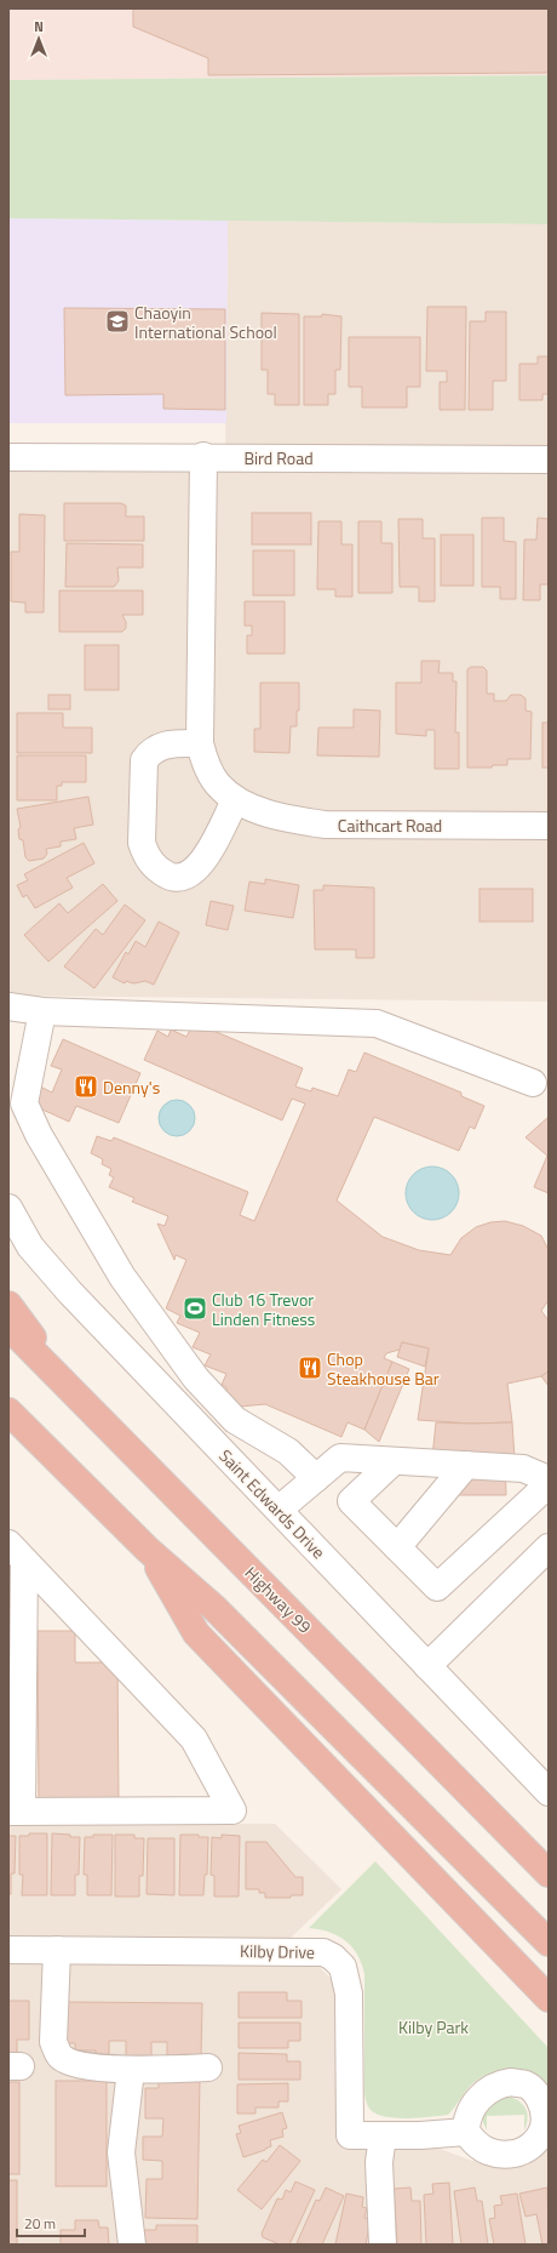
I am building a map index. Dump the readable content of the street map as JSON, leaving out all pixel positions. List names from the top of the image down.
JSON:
{
  "streets": {
    "highway": ["Highway 99"],
    "street": [
      "Bird Road",
      "Caithcart Road",
      "Saint Edwards Drive",
      "Kilby Drive"
    ]
  },
  "crossings": [
    ["Bird Road", "Caithcart Road"]
  ],
  "parks": ["Kilby Park"],
  "places": {
    "school or university": ["Chaoyin International School"],
    "restaurant": ["Denny's", "Chop Steakhouse Bar"],
    "sports": ["Club 16 Trevor Linden Fitness"]
  },
  "scale_bar": "20 m",
  "north": "top"
}
